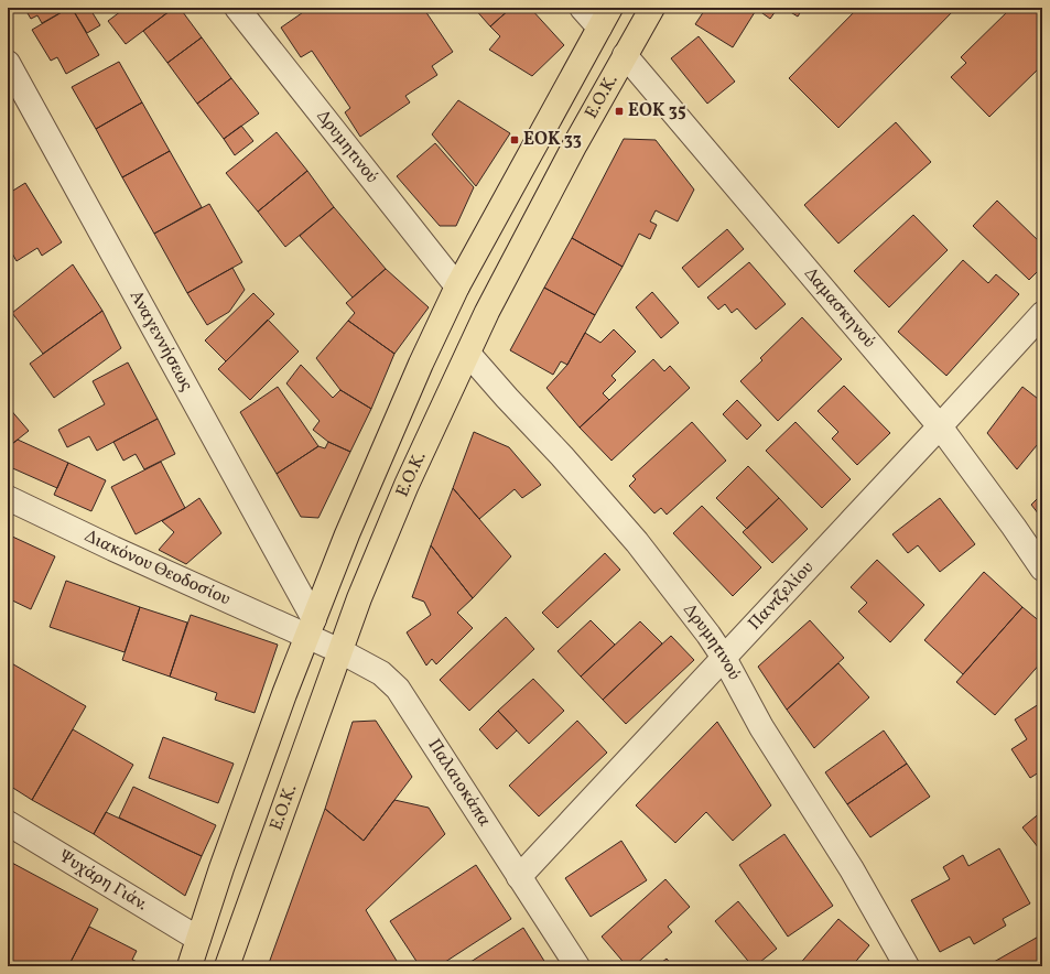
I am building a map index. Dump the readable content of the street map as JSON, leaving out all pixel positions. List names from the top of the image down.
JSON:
{
  "streets": {
    "main road": ["Ε.Ο.Κ."],
    "street": [
      "Δρυμητινού",
      "Δαμασκηνού",
      "Αναγεννήσεως",
      "Διακόνου Θεοδοσίου",
      "Παντζελίου",
      "Παλαιοκάπα",
      "Ψυχάρη Γιάν."
    ]
  },
  "crossings": [
    ["Ε.Ο.Κ.", "Δρυμητινού"],
    ["Ε.Ο.Κ.", "Δαμασκηνού"],
    ["Ε.Ο.Κ.", "Αναγεννήσεως"],
    ["Ε.Ο.Κ.", "Διακόνου Θεοδοσίου"],
    ["Ε.Ο.Κ.", "Παλαιοκάπα"],
    ["Ε.Ο.Κ.", "Ψυχάρη Γιάν."],
    ["Δρυμητινού", "Παντζελίου"],
    ["Δαμασκηνού", "Παντζελίου"],
    ["Αναγεννήσεως", "Διακόνου Θεοδοσίου"],
    ["Αναγεννήσεως", "Παλαιοκάπα"],
    ["Διακόνου Θεοδοσίου", "Παλαιοκάπα"],
    ["Παντζελίου", "Παλαιοκάπα"]
  ],
  "places": {
    "transit": ["ΕΟΚ 35", "ΕΟΚ 33"]
  }
}
